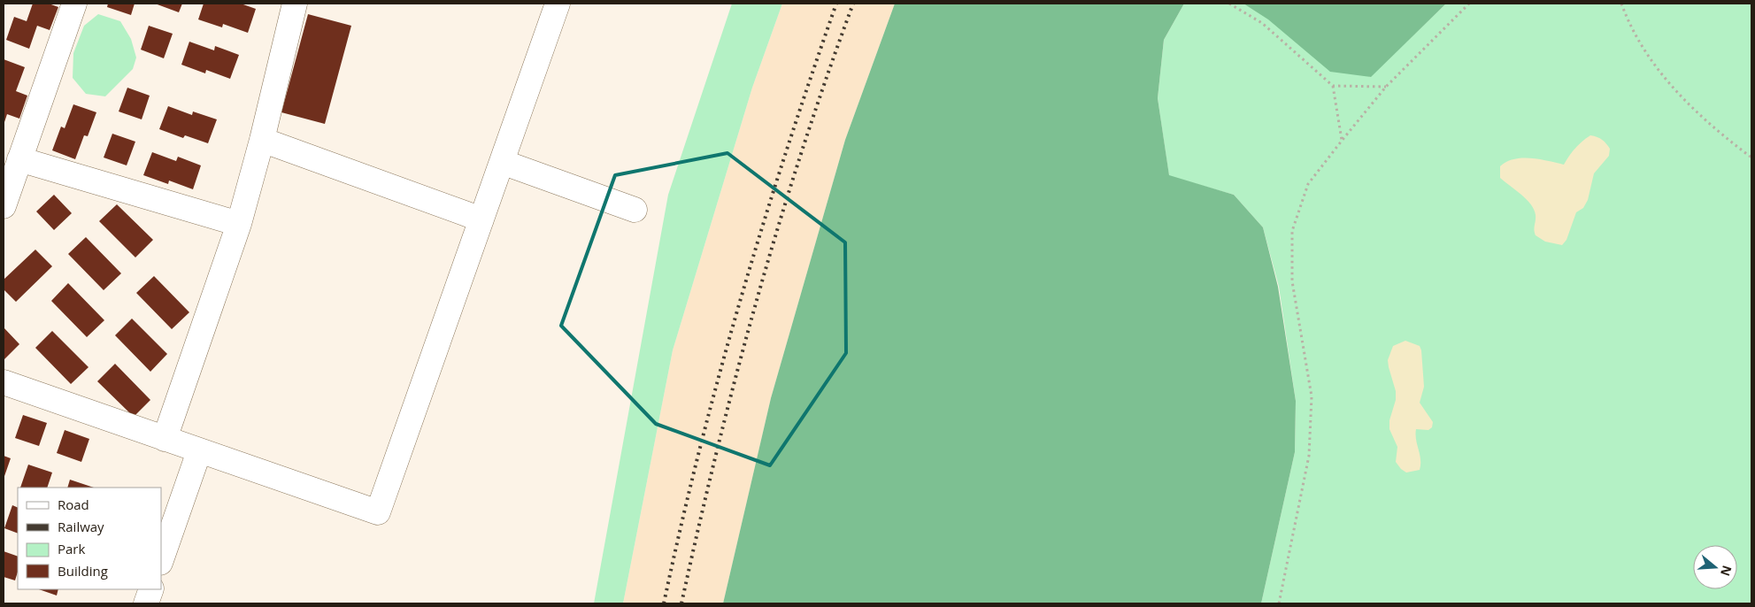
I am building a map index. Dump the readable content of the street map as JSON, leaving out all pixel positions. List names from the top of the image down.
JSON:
{
  "legend": [
    "Road",
    "Railway",
    "Park",
    "Building"
  ],
  "north": "right"
}
